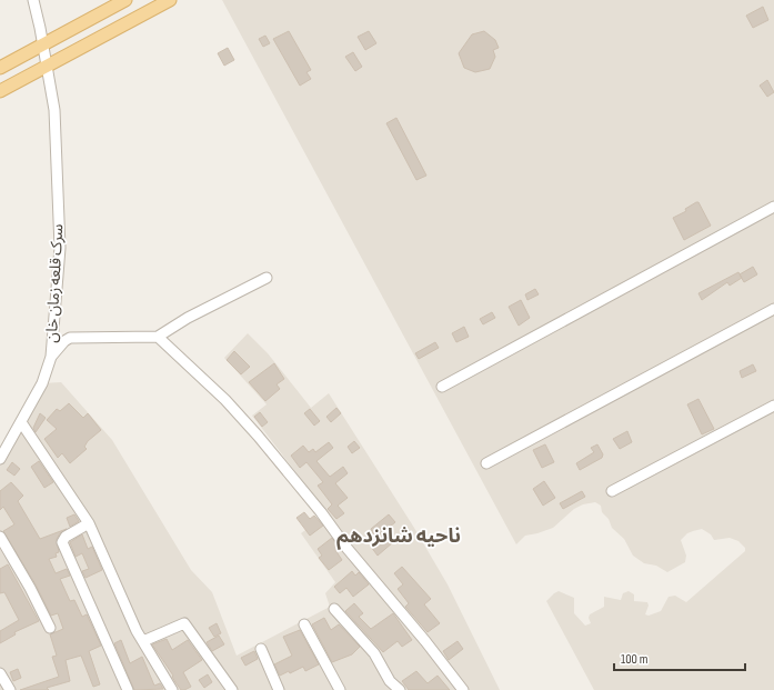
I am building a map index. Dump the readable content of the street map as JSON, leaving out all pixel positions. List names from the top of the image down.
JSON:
{
  "streets": {
    "street": ["سرک قلعه زمان خان"]
  },
  "districts": ["ناحیه شانزدهم"],
  "scale_bar": "100 m"
}
